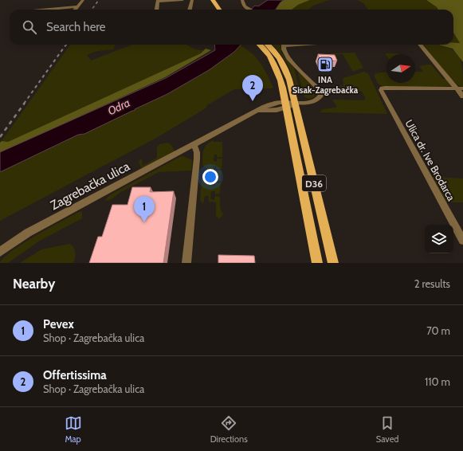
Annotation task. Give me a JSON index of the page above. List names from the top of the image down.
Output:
{
  "streets": {
    "main road": ["D36"],
    "street": ["Ulica dr. Ive Brodarca", "Zagrebačka ulica"]
  },
  "crossings": [
    ["D36", "Zagrebačka ulica"]
  ],
  "water": ["Odra"],
  "places": {
    "fuel station": ["INA Sisak-Zagrebačka"]
  },
  "north": "right",
  "page": {
    "search": "Search here",
    "pins": ["2", "1"],
    "heading": ["Nearby", "2 results"],
    "list": [
      {
        "mark": "1",
        "name": "Pevex",
        "note": "Shop · Zagrebačka ulica",
        "value": "70 m"
      },
      {
        "mark": "2",
        "name": "Offertissima",
        "note": "Shop · Zagrebačka ulica",
        "value": "110 m"
      }
    ],
    "nav": ["Map", "Directions", "Saved"]
  }
}
